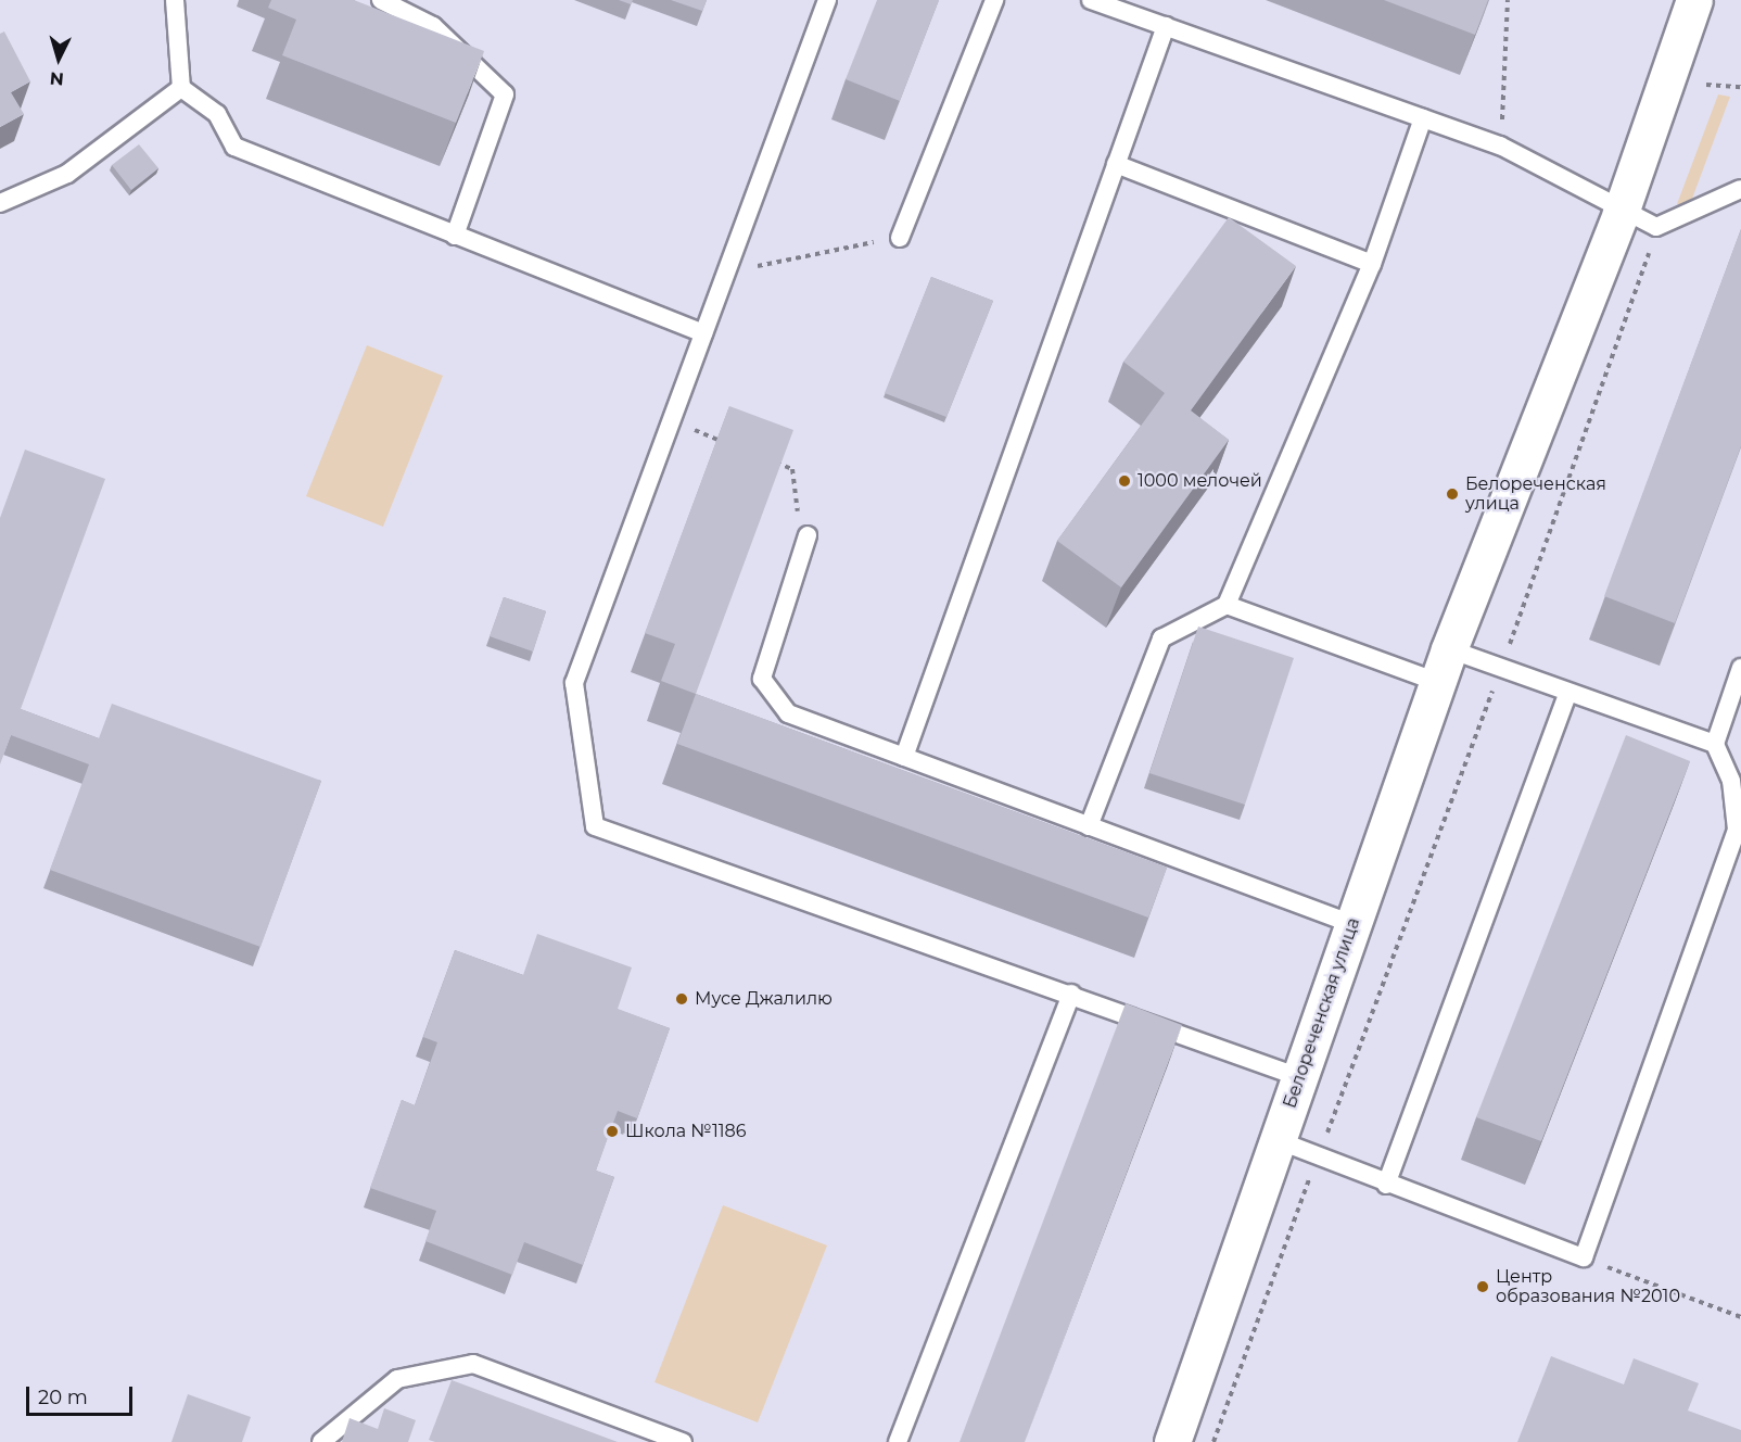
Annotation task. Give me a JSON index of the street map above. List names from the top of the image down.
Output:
{
  "streets": {
    "street": ["Белореченская улица"]
  },
  "places": [
    "1000 мелочей",
    "Белореченская улица",
    "Мусе Джалилю",
    "Школа №1186",
    "Центр образования №2010"
  ],
  "scale_bar": "20 m",
  "north": "bottom"
}
